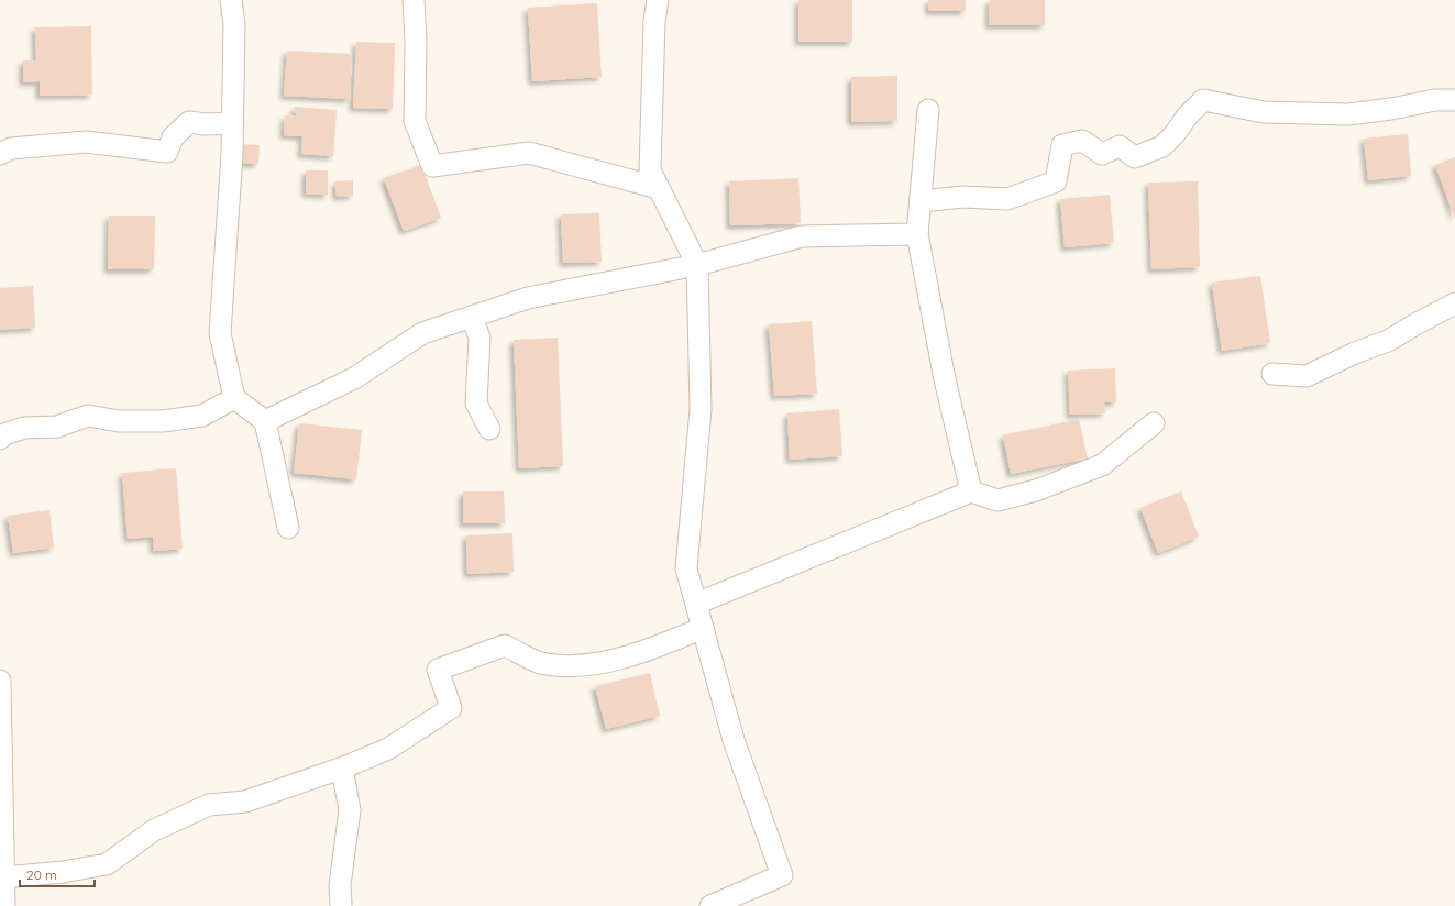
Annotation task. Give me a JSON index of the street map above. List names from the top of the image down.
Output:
{
  "scale_bar": "20 m"
}
